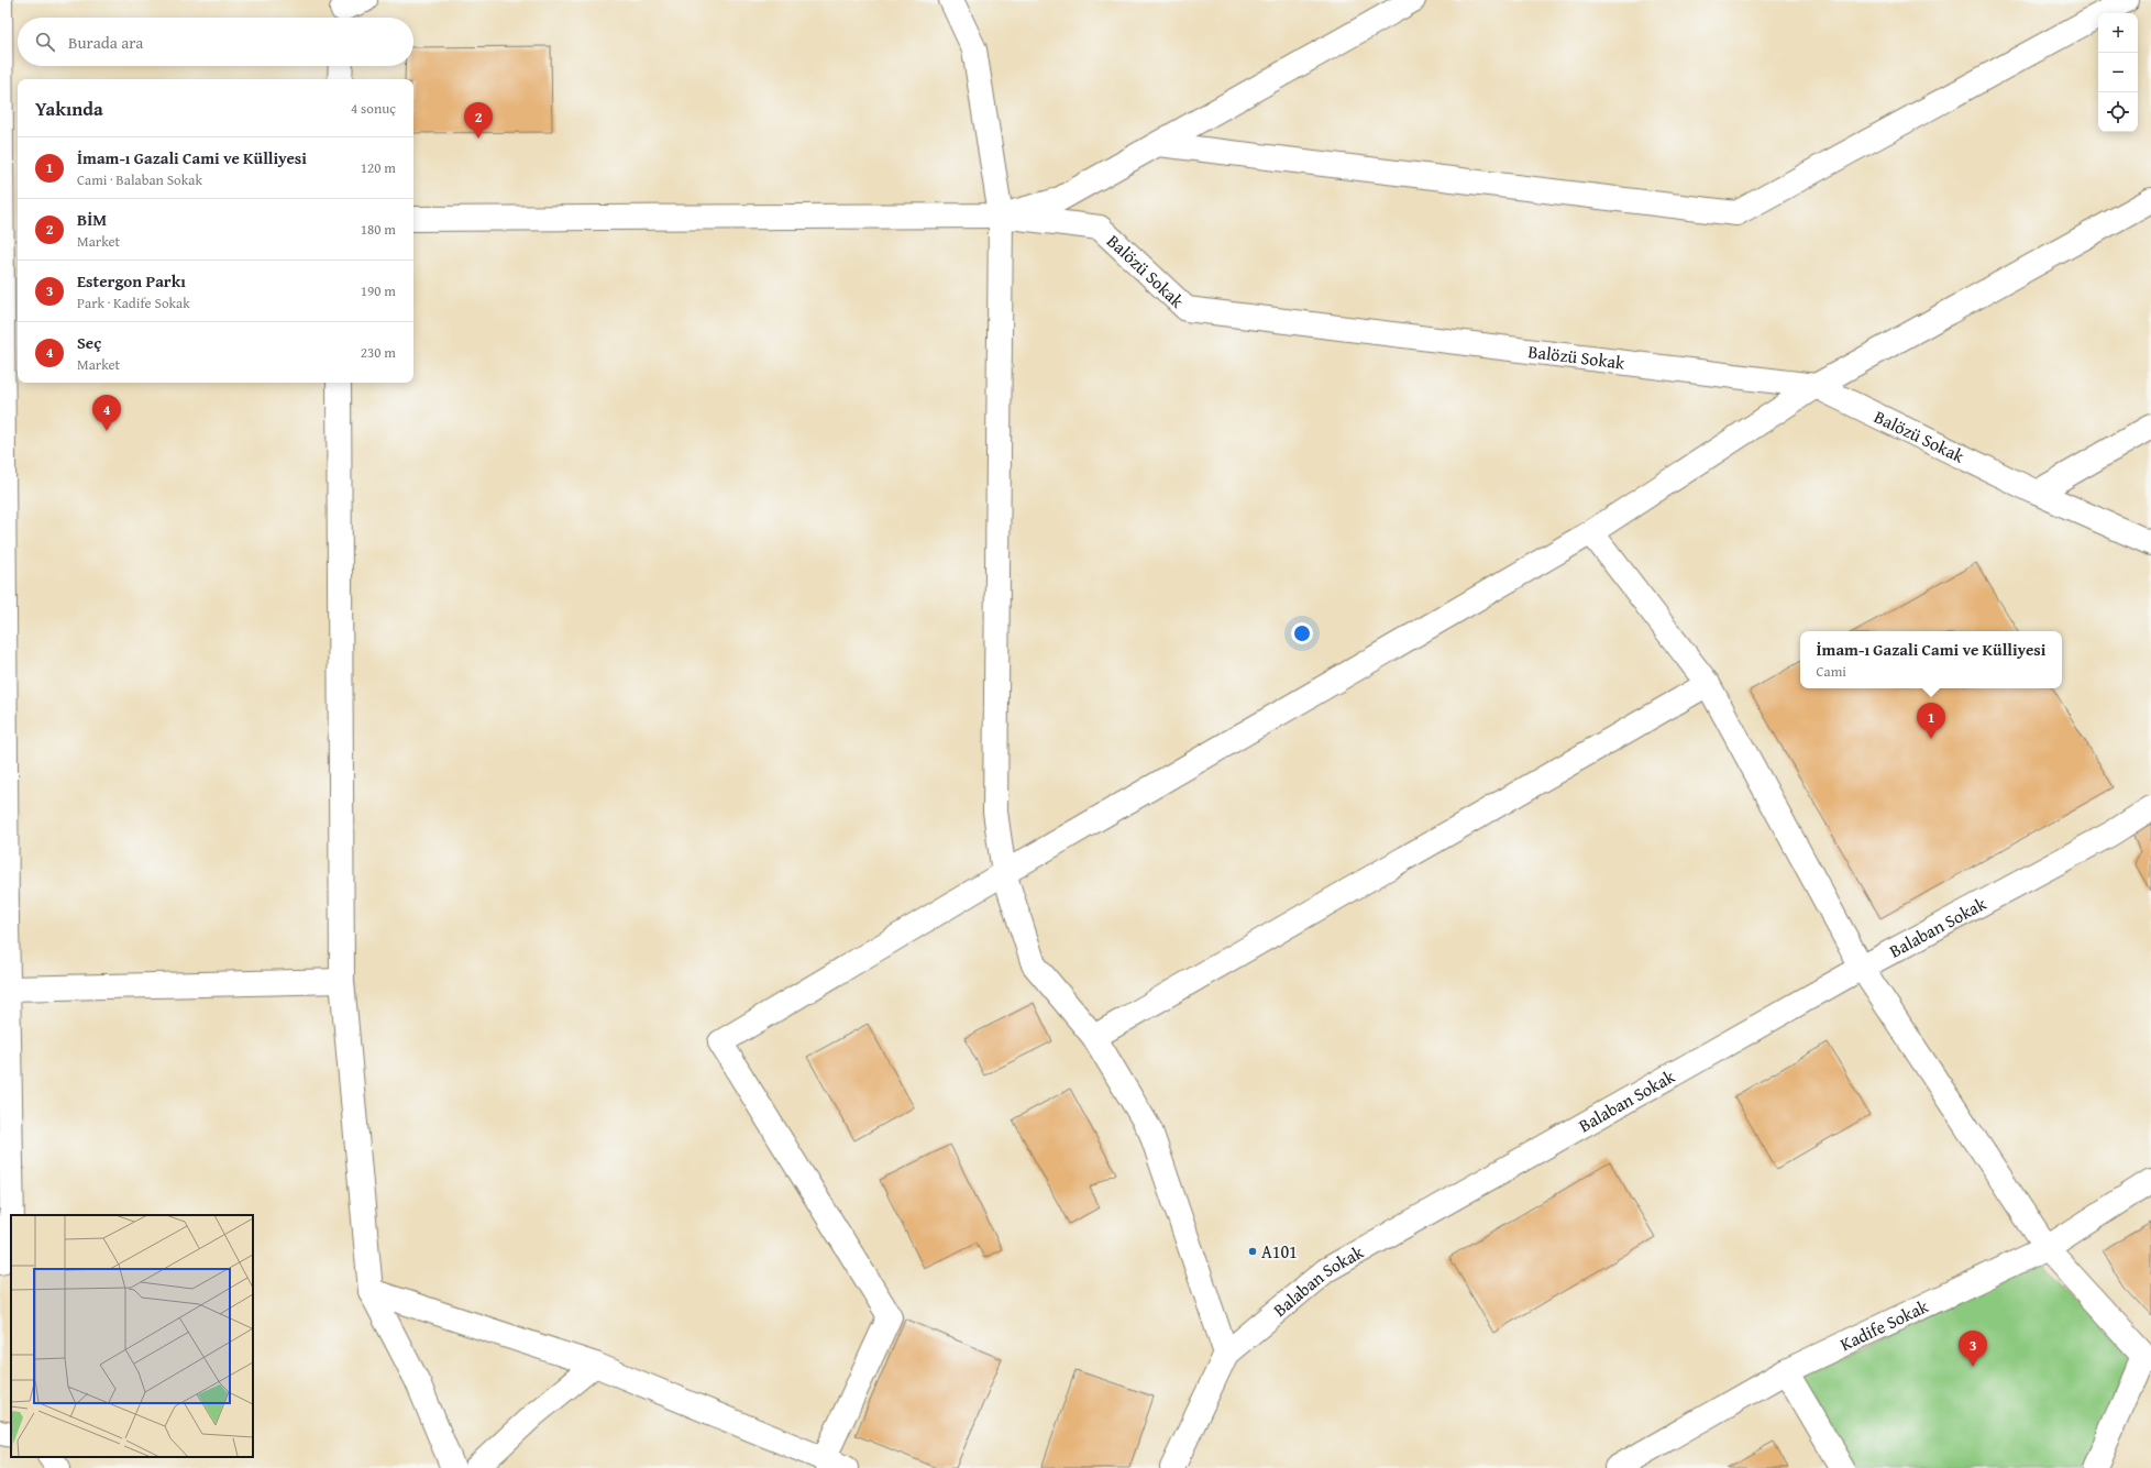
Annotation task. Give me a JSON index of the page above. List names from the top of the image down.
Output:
{
  "streets": {
    "street": ["Balözü Sokak", "Balaban Sokak", "Kadife Sokak"]
  },
  "places": ["A101"],
  "page": {
    "map_buttons": ["+", "−"],
    "search": "Burada ara",
    "heading": ["Yakında", "4 sonuç"],
    "pins": [
      "2",
      "4",
      "1",
      "3"
    ],
    "list": [
      {
        "mark": "1",
        "name": "İmam-ı Gazali Cami ve Külliyesi",
        "note": "Cami · Balaban Sokak",
        "value": "120 m"
      },
      {
        "mark": "2",
        "name": "BİM",
        "note": "Market",
        "value": "180 m"
      },
      {
        "mark": "3",
        "name": "Estergon Parkı",
        "note": "Park · Kadife Sokak",
        "value": "190 m"
      },
      {
        "mark": "4",
        "name": "Seç",
        "note": "Market",
        "value": "230 m"
      }
    ],
    "popup": ["İmam-ı Gazali Cami ve Külliyesi", "Cami"]
  }
}
